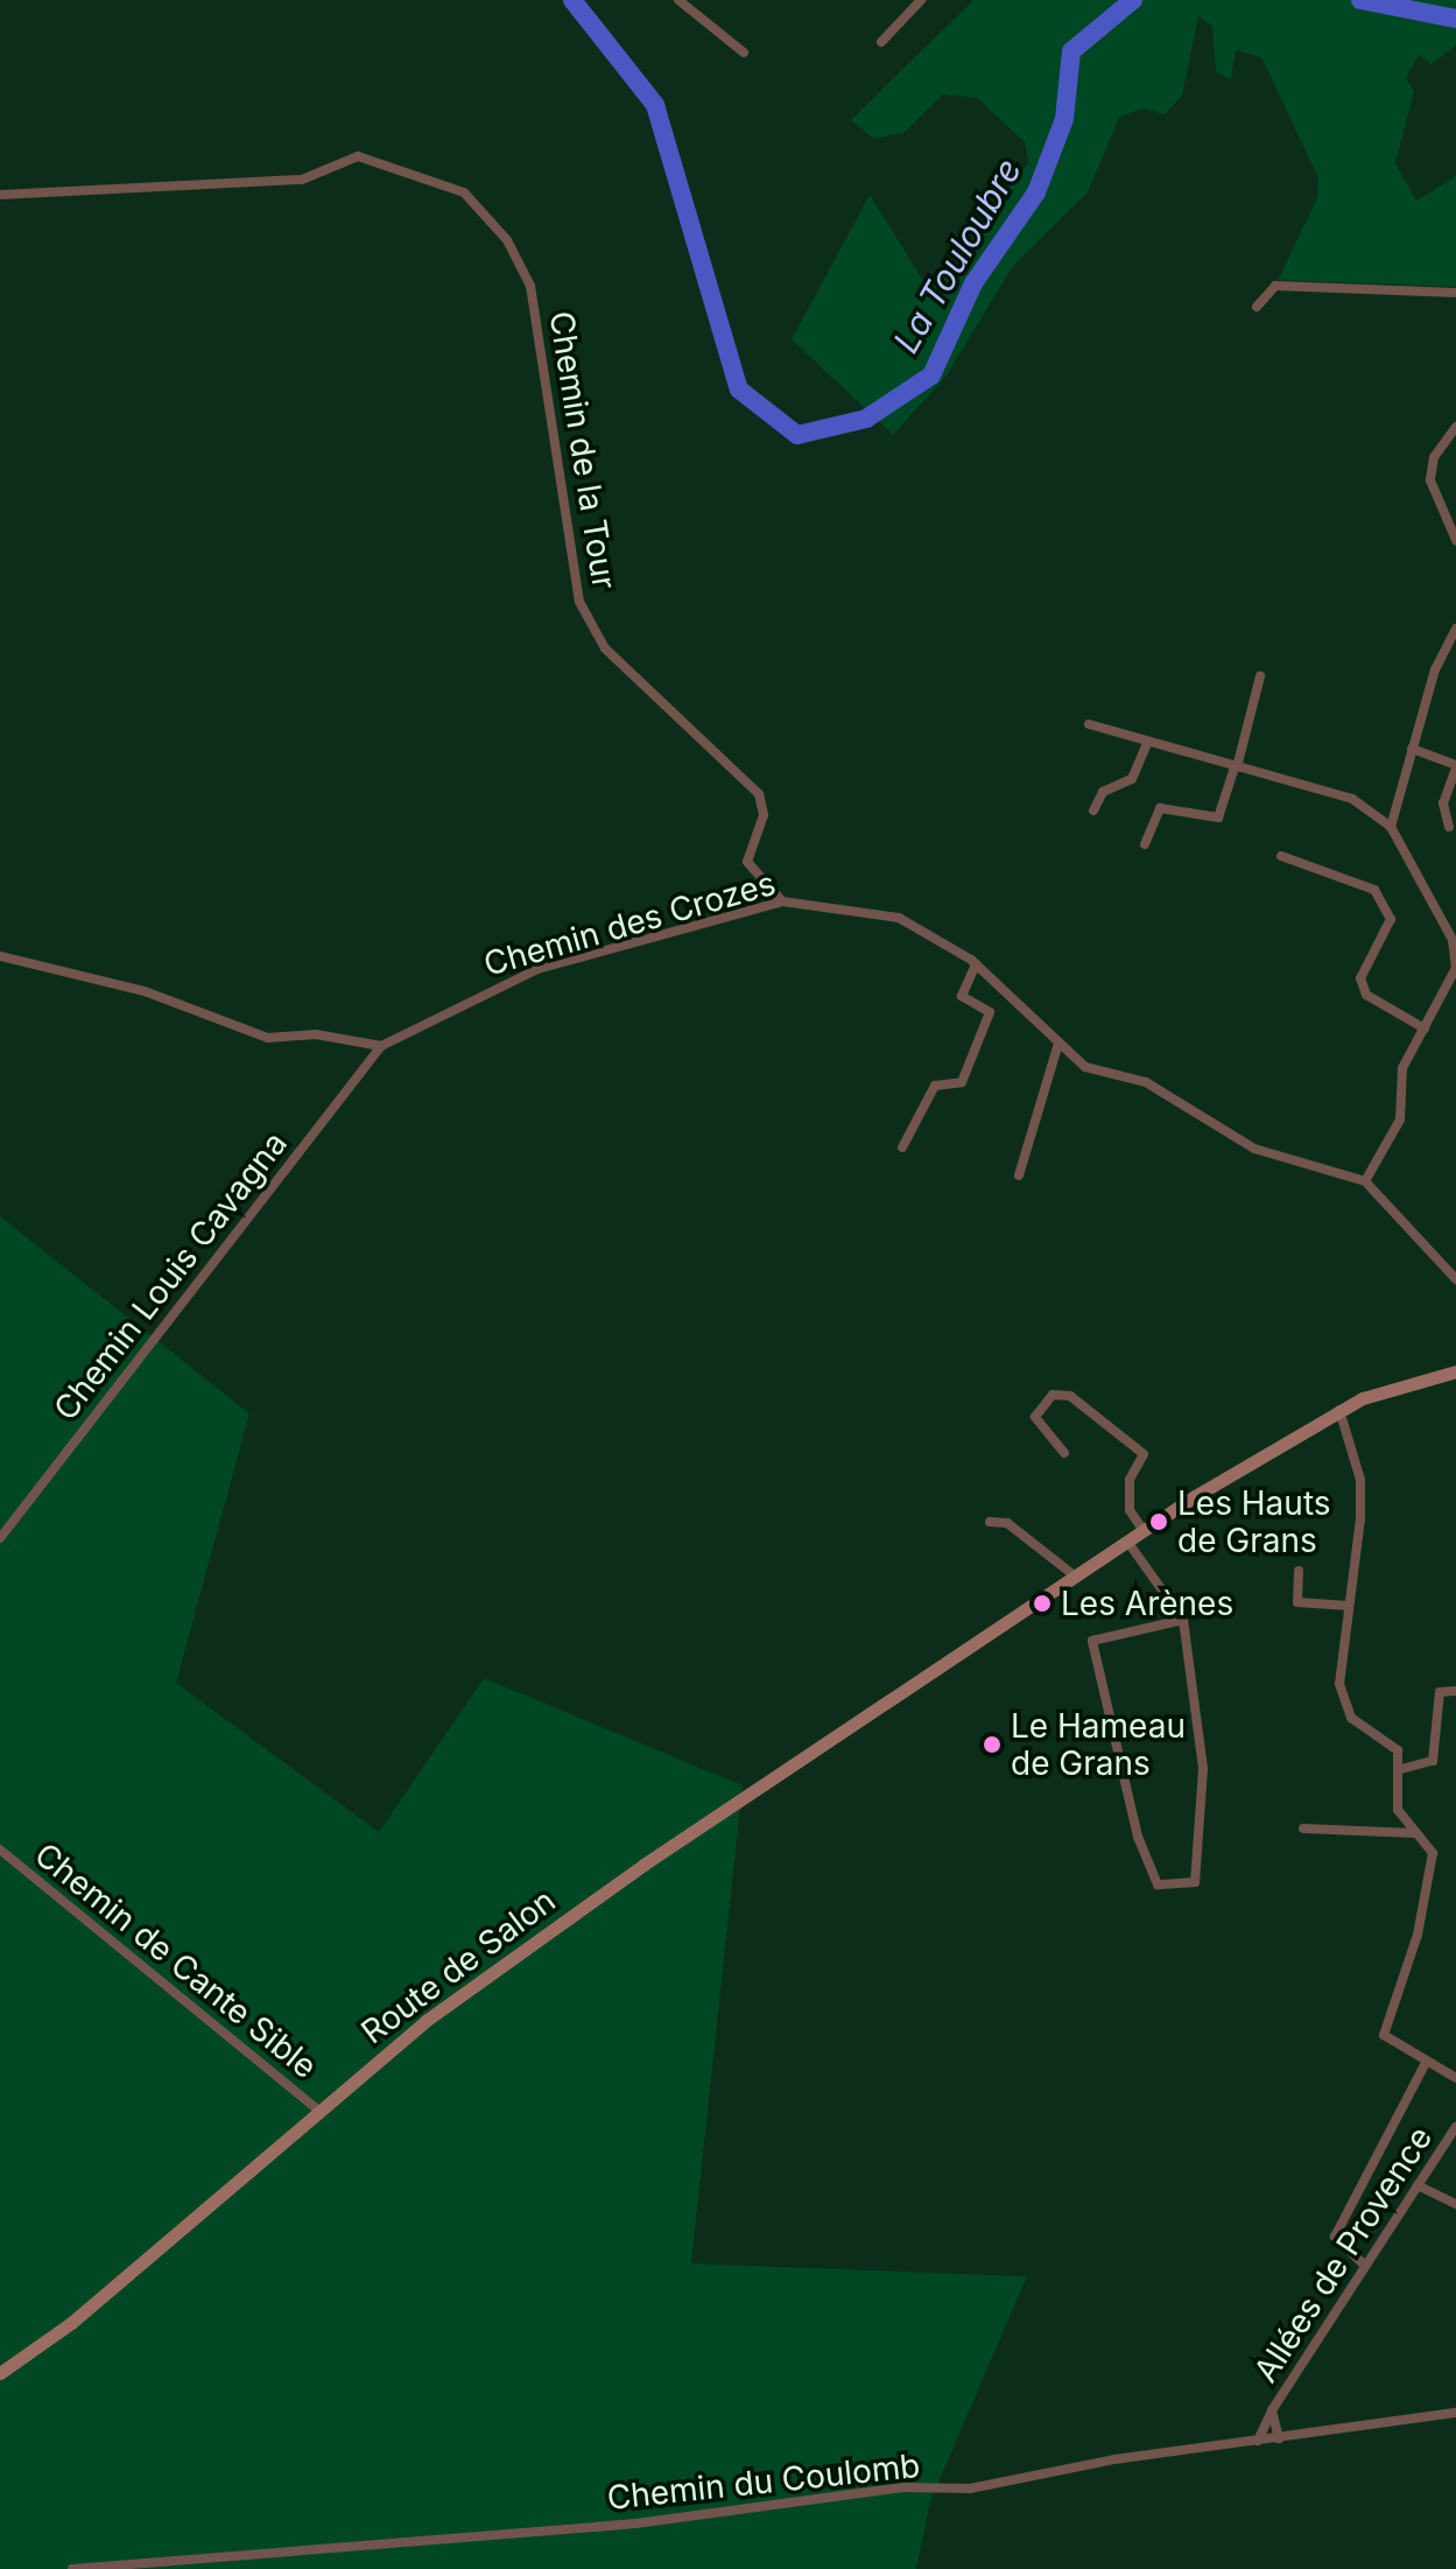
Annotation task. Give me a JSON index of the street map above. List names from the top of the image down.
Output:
{
  "streets": {
    "street": [
      "Chemin de la Tour",
      "Chemin des Crozes",
      "Chemin Louis Cavagna",
      "Chemin de Cante Sible",
      "Route de Salon",
      "Allées de Provence",
      "Chemin du Coulomb"
    ]
  },
  "crossings": [
    ["Chemin de la Tour", "Chemin des Crozes"],
    ["Chemin des Crozes", "Chemin Louis Cavagna"],
    ["Chemin de Cante Sible", "Route de Salon"],
    ["Allées de Provence", "Chemin du Coulomb"]
  ],
  "water": ["La Touloubre"],
  "places": ["Les Hauts de Grans", "Les Arènes", "Le Hameau de Grans"]
}
